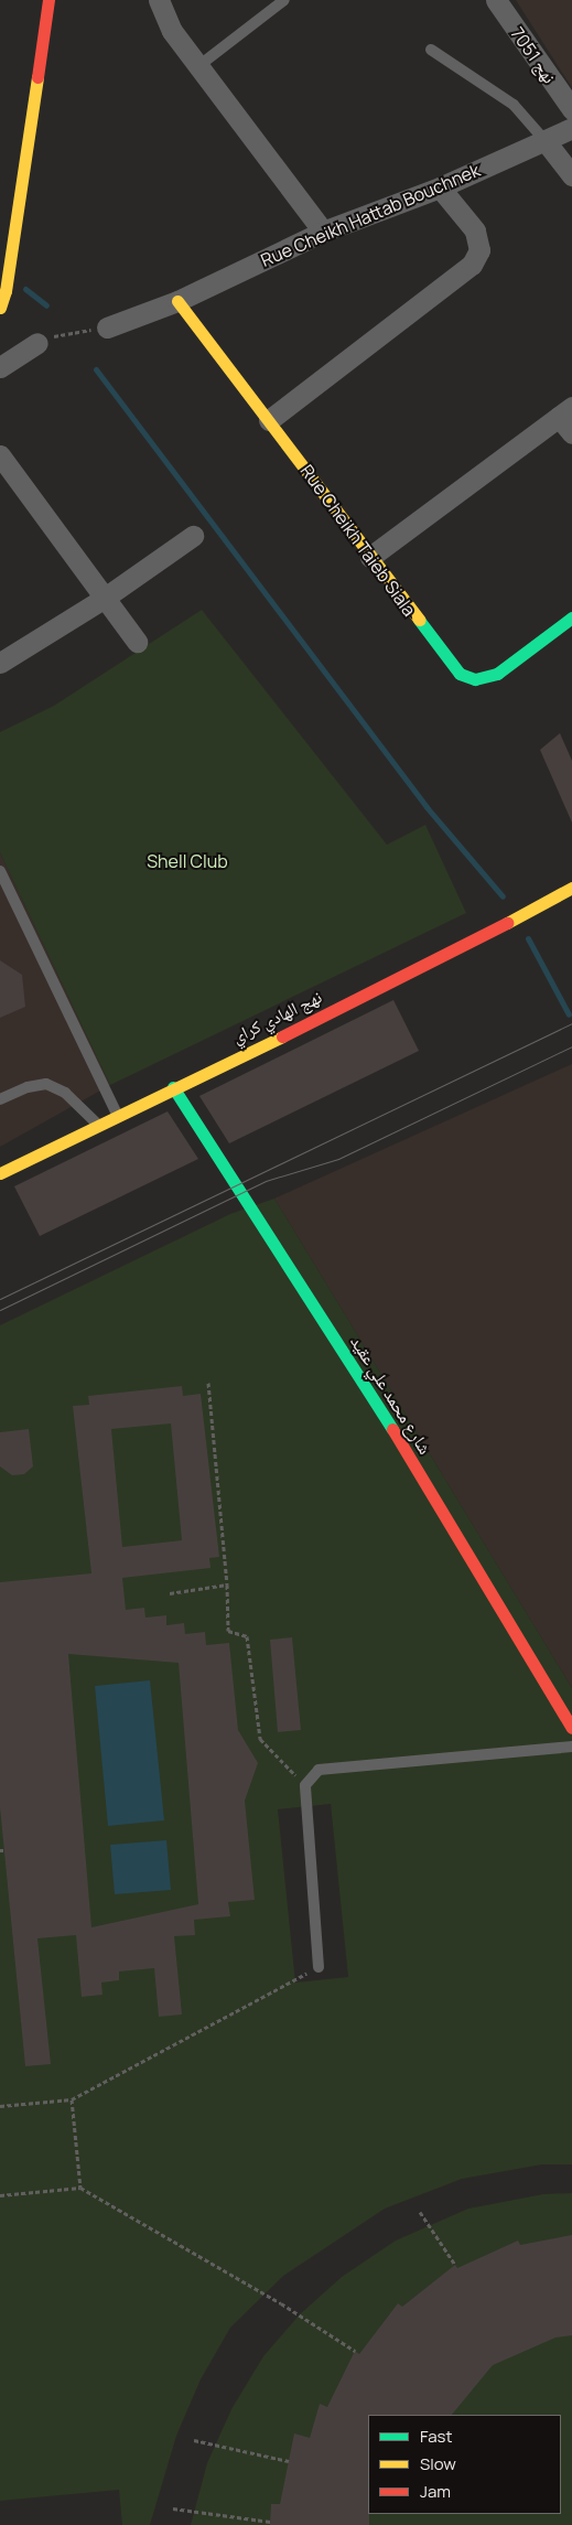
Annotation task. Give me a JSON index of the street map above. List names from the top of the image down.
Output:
{
  "streets": {
    "main road": ["Rue Cheikh Taieb Siala", "نهج الهادي كراي", "شارع محمد علي عقيد"],
    "street": ["نهج 7051", "Rue Cheikh Hattab Bouchnek"]
  },
  "crossings": [
    ["Rue Cheikh Hattab Bouchnek", "Rue Cheikh Taieb Siala"],
    ["نهج الهادي كراي", "شارع محمد علي عقيد"]
  ],
  "parks": ["Shell Club"],
  "legend": ["Fast", "Slow", "Jam"]
}
